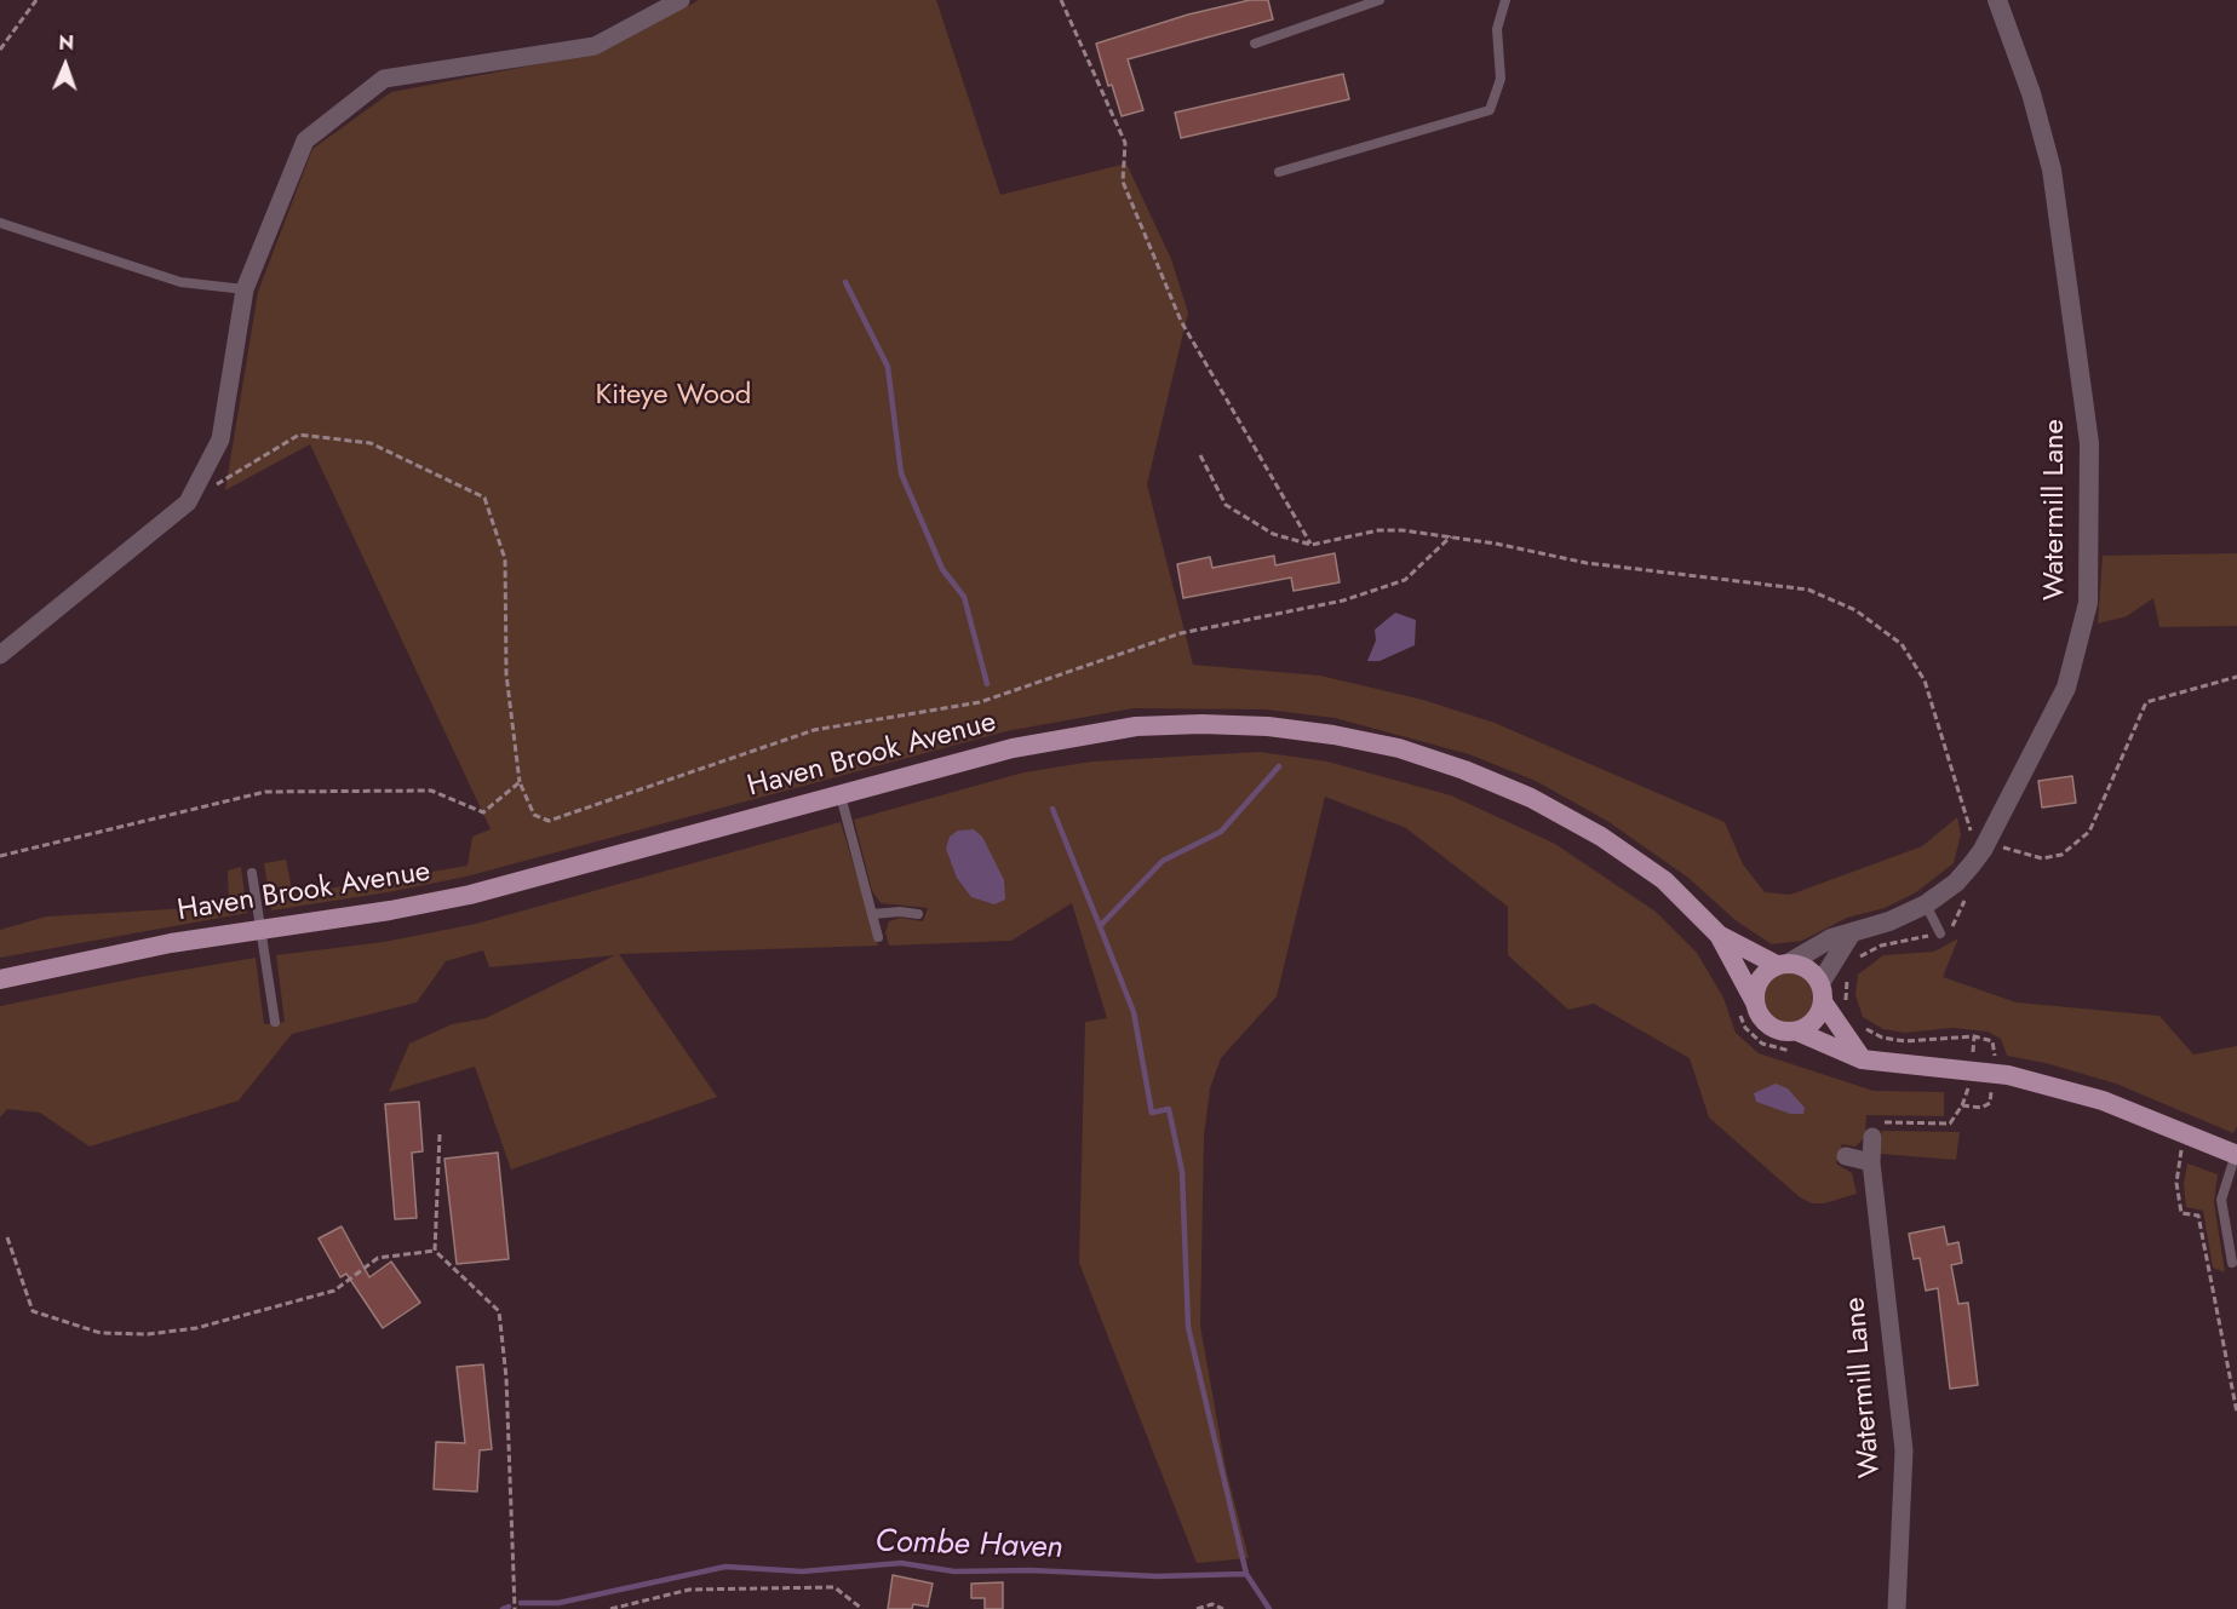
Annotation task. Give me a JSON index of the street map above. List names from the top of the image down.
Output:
{
  "streets": {
    "main road": ["Haven Brook Avenue"],
    "street": ["Watermill Lane"]
  },
  "crossings": [
    ["Watermill Lane", "Haven Brook Avenue"]
  ],
  "water": ["Combe Haven"],
  "parks": ["Kiteye Wood"],
  "north": "top"
}
